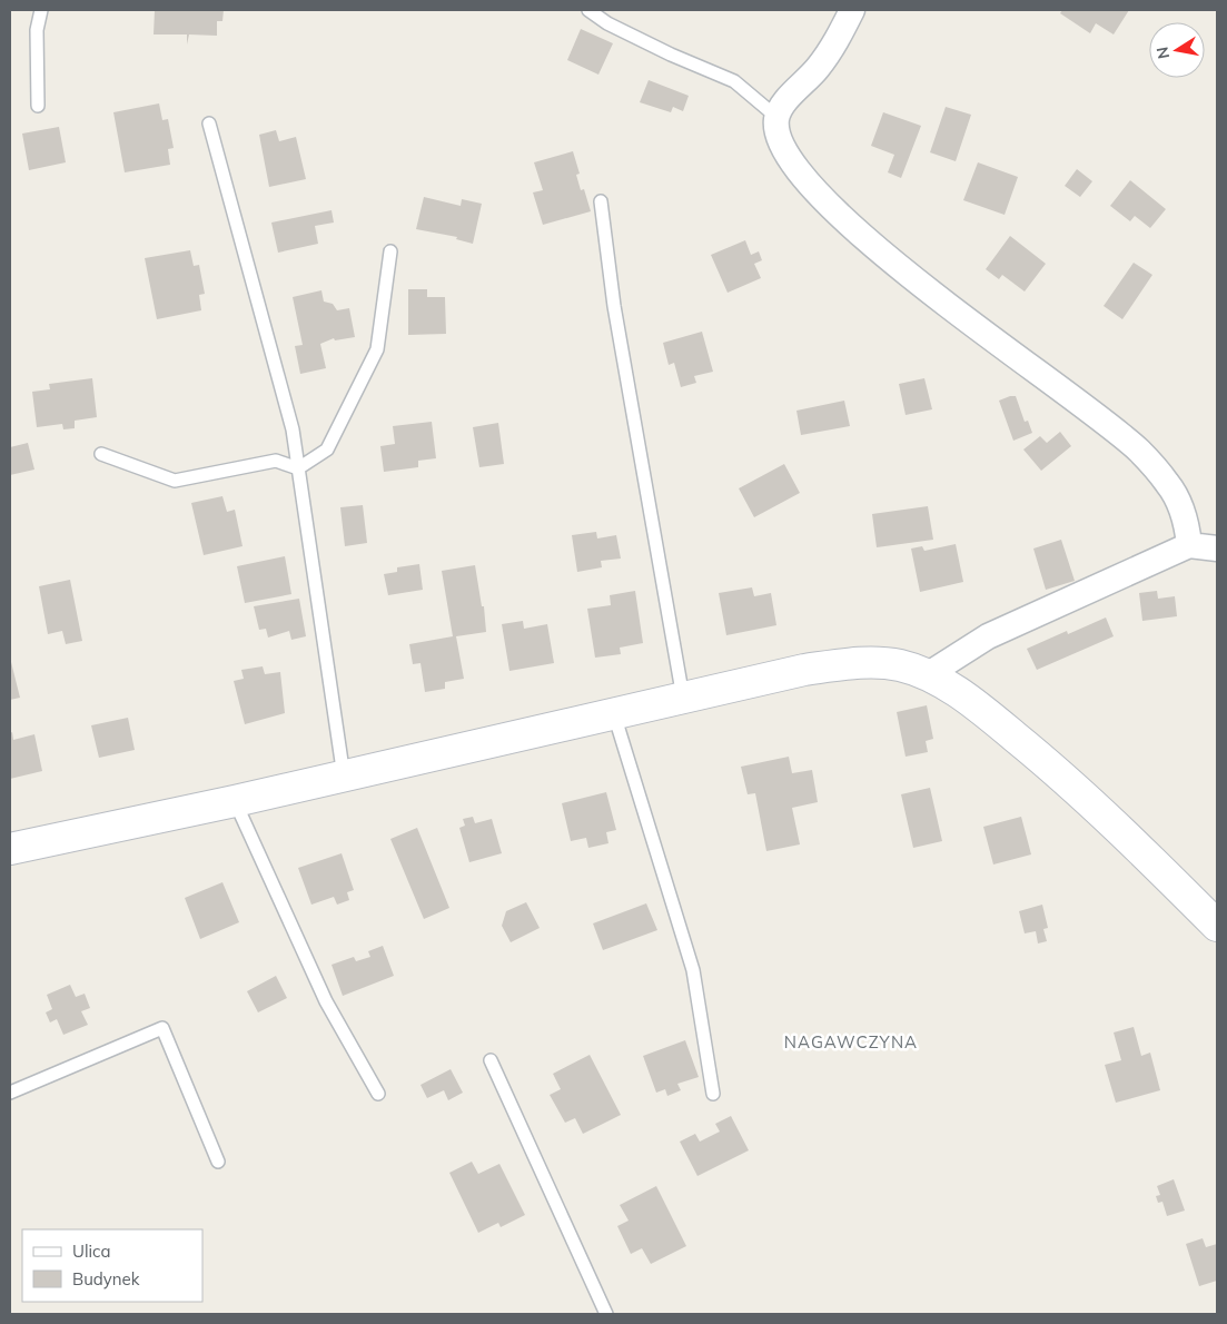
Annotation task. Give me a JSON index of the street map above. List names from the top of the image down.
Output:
{
  "districts": ["NAGAWCZYNA"],
  "legend": ["Ulica", "Budynek"],
  "north": "left"
}
